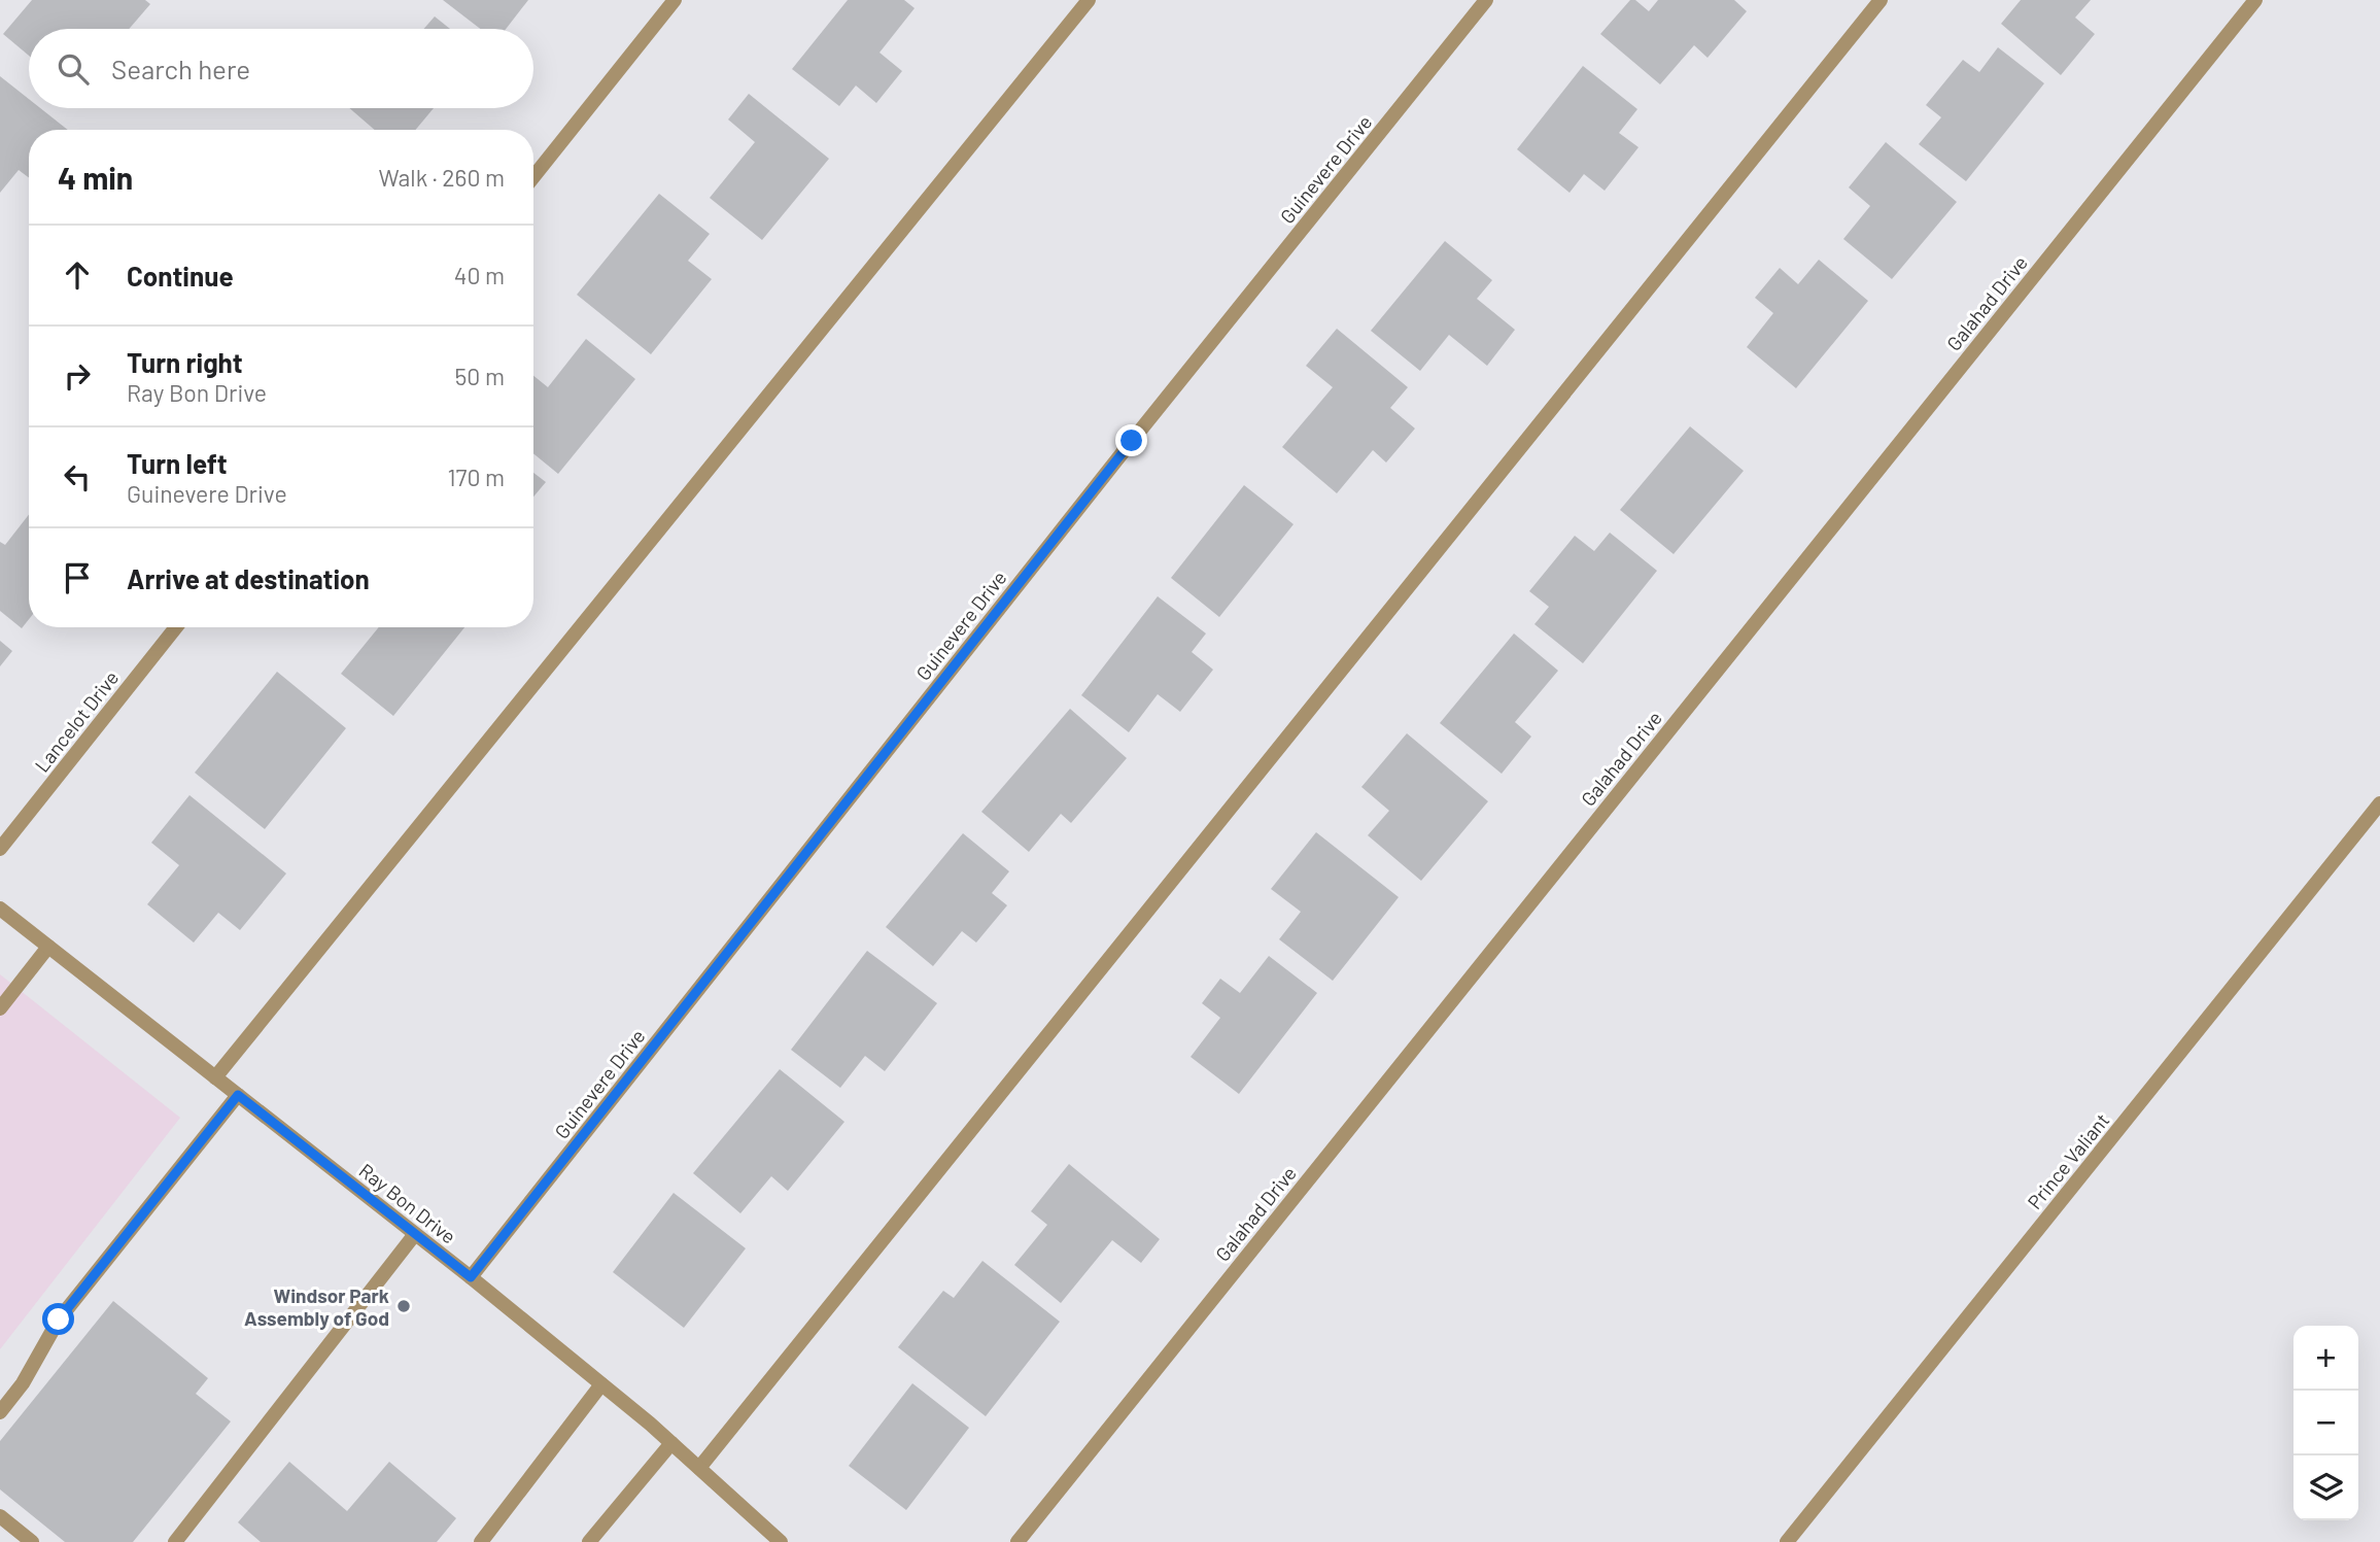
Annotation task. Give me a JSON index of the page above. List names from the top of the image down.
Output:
{
  "streets": {
    "street": [
      "Guinevere Drive",
      "Galahad Drive",
      "Lancelot Drive",
      "Prince Valiant",
      "Ray Bon Drive"
    ]
  },
  "crossings": [
    ["Guinevere Drive", "Ray Bon Drive"]
  ],
  "places": ["Windsor Park Assembly of God"],
  "page": {
    "search": "Search here",
    "heading": ["4 min", "Walk · 260 m"],
    "list": [
      ["Continue", "40 m"],
      ["Turn right", "Ray Bon Drive", "50 m"],
      ["Turn left", "Guinevere Drive", "170 m"],
      "Arrive at destination"
    ],
    "map_buttons": ["+", "−"]
  }
}
